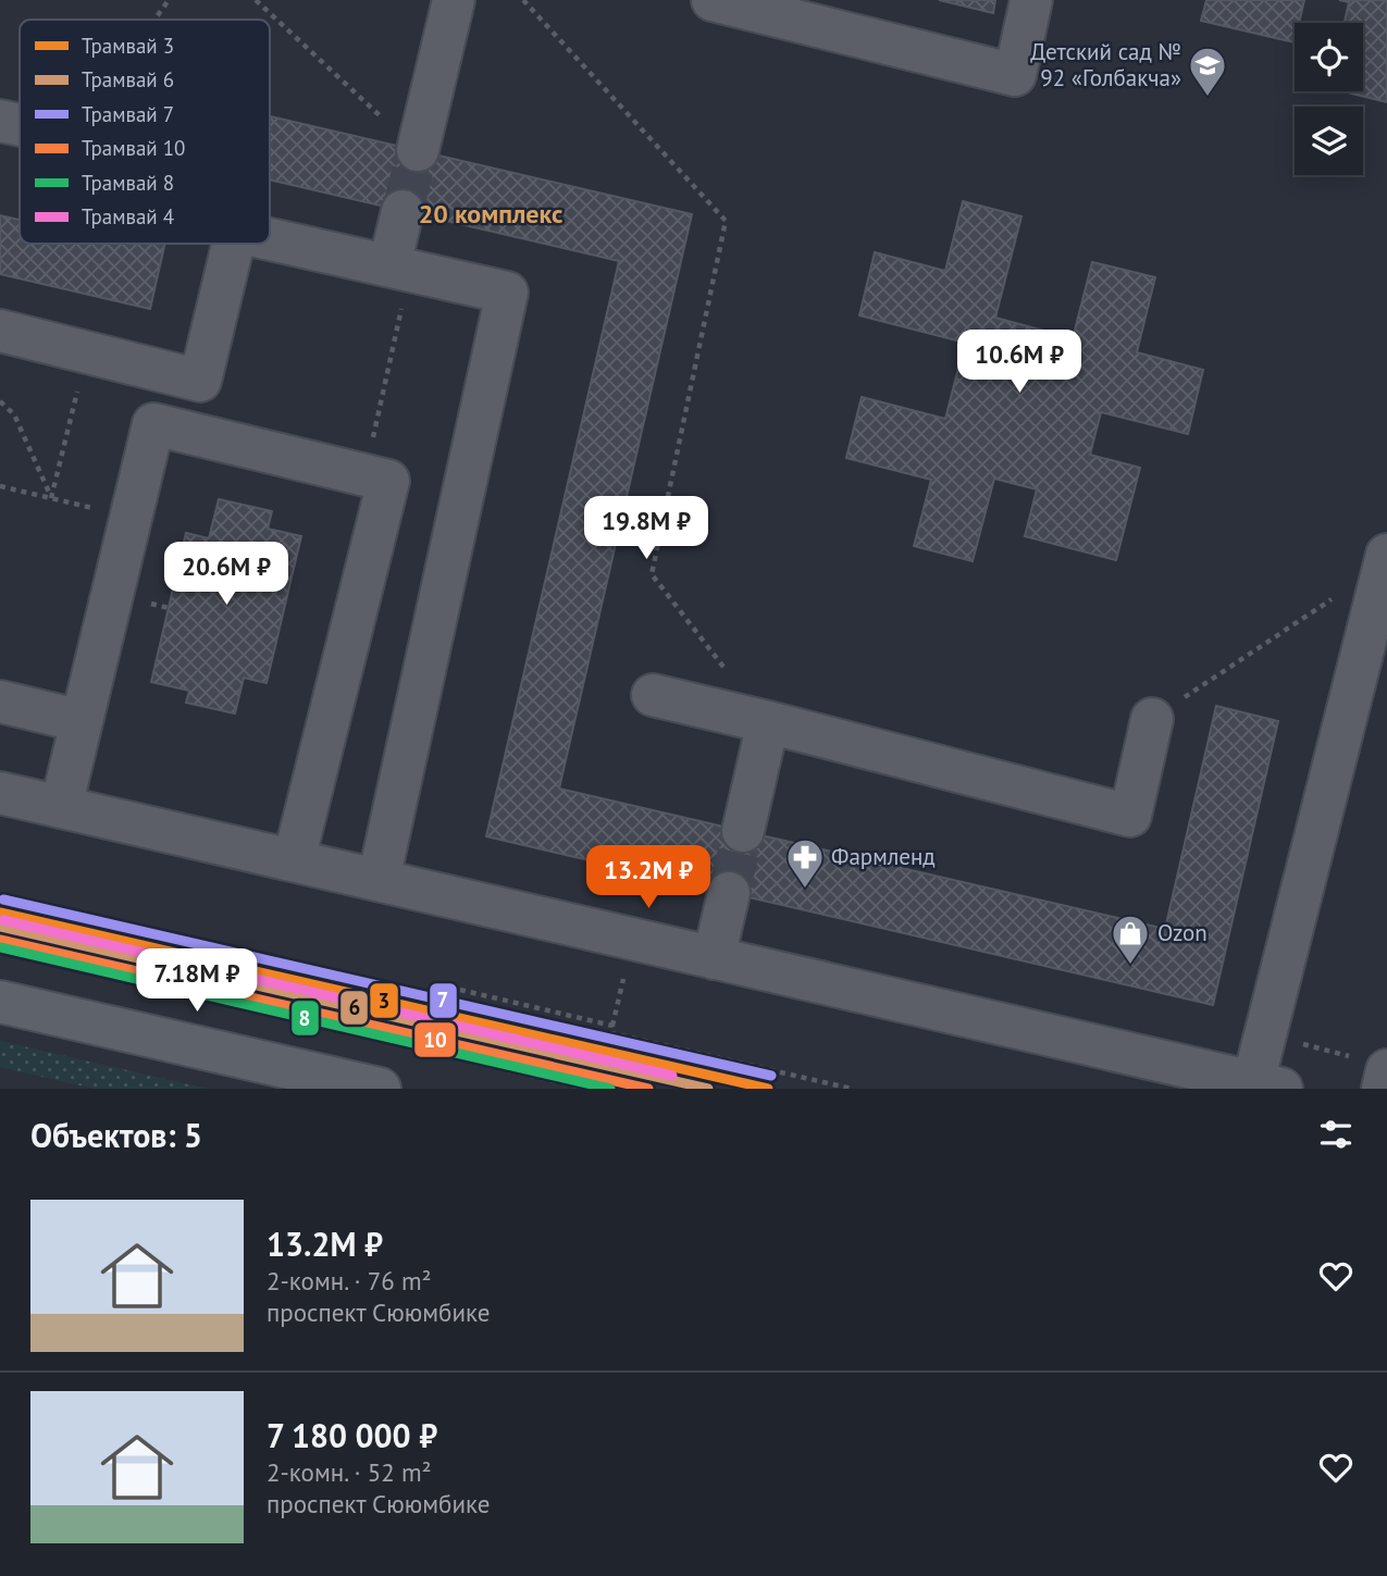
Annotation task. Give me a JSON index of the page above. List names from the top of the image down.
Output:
{
  "districts": ["20 комплекс"],
  "places": {
    "school or university": ["Детский сад № 92 «Голбакча»"],
    "pharmacy": ["Фармленд"],
    "shop": ["Ozon"]
  },
  "lines": [
    "tram line 7",
    "tram line 3",
    "tram line 4",
    "tram line 6",
    "tram line 10",
    "tram line 8"
  ],
  "legend": [
    "Трамвай 3",
    "Трамвай 6",
    "Трамвай 7",
    "Трамвай 10",
    "Трамвай 8",
    "Трамвай 4"
  ],
  "page": {
    "price": [
      "10.6M ₽",
      "19.8M ₽",
      "20.6M ₽",
      "13.2M ₽",
      "7.18M ₽"
    ],
    "heading": "Объектов: 5",
    "list": [
      {
        "name": "13.2M ₽",
        "note": "2-комн. · 76 m² · проспект Сююмбике"
      },
      {
        "name": "7 180 000 ₽",
        "note": "2-комн. · 52 m² · проспект Сююмбике"
      }
    ]
  }
}
